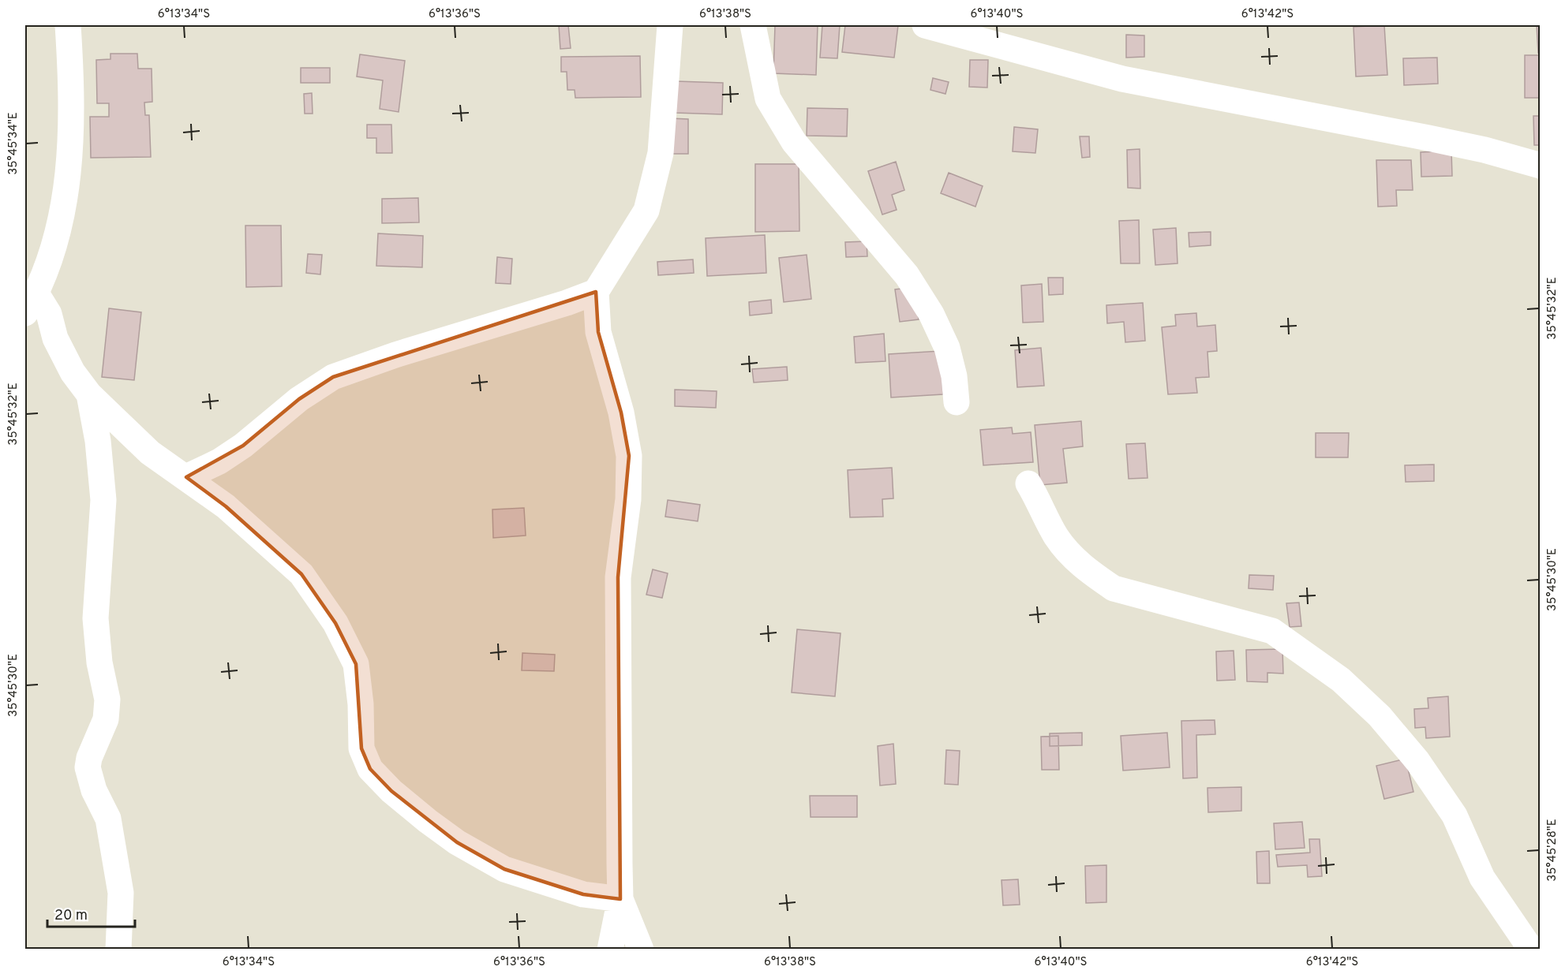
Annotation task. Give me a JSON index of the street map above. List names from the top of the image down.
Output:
{
  "scale_bar": "20 m",
  "coordinates": [
    "6°13'34\"S",
    "6°13'36\"S",
    "6°13'38\"S",
    "6°13'40\"S",
    "6°13'42\"S",
    "35°45'34\"E",
    "35°45'32\"E",
    "35°45'30\"E",
    "35°45'28\"E"
  ]
}
